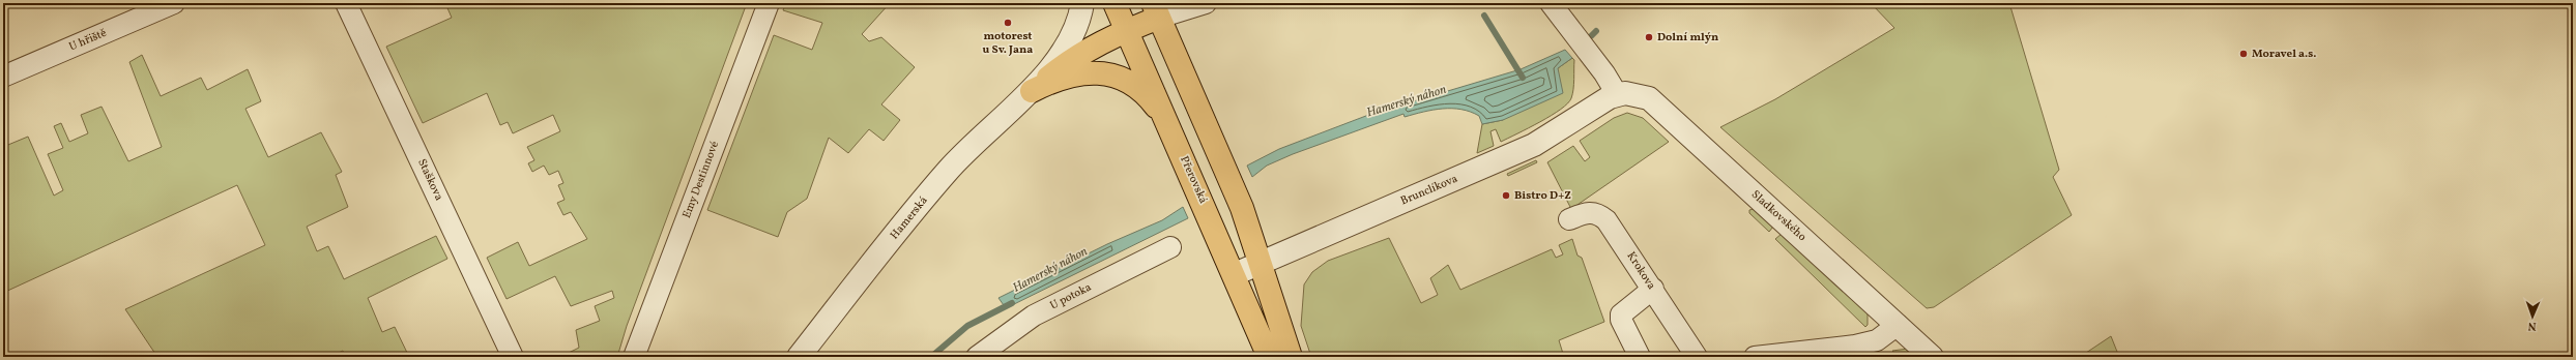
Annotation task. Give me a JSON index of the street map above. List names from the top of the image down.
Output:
{
  "streets": {
    "main road": ["Přerovská"],
    "street": [
      "U hřiště",
      "Staškova",
      "Emy Destinnové",
      "Brunclíkova",
      "Sladkovského",
      "Hamerská",
      "Krokova",
      "U potoka"
    ]
  },
  "crossings": [
    ["Přerovská", "Brunclíkova"],
    ["Brunclíkova", "Sladkovského"]
  ],
  "water": ["Hamerský náhon"],
  "places": [
    "motorest u Sv. Jana",
    "Dolní mlýn",
    "Moravel a.s.",
    "Bistro D+Z"
  ],
  "north": "bottom"
}
